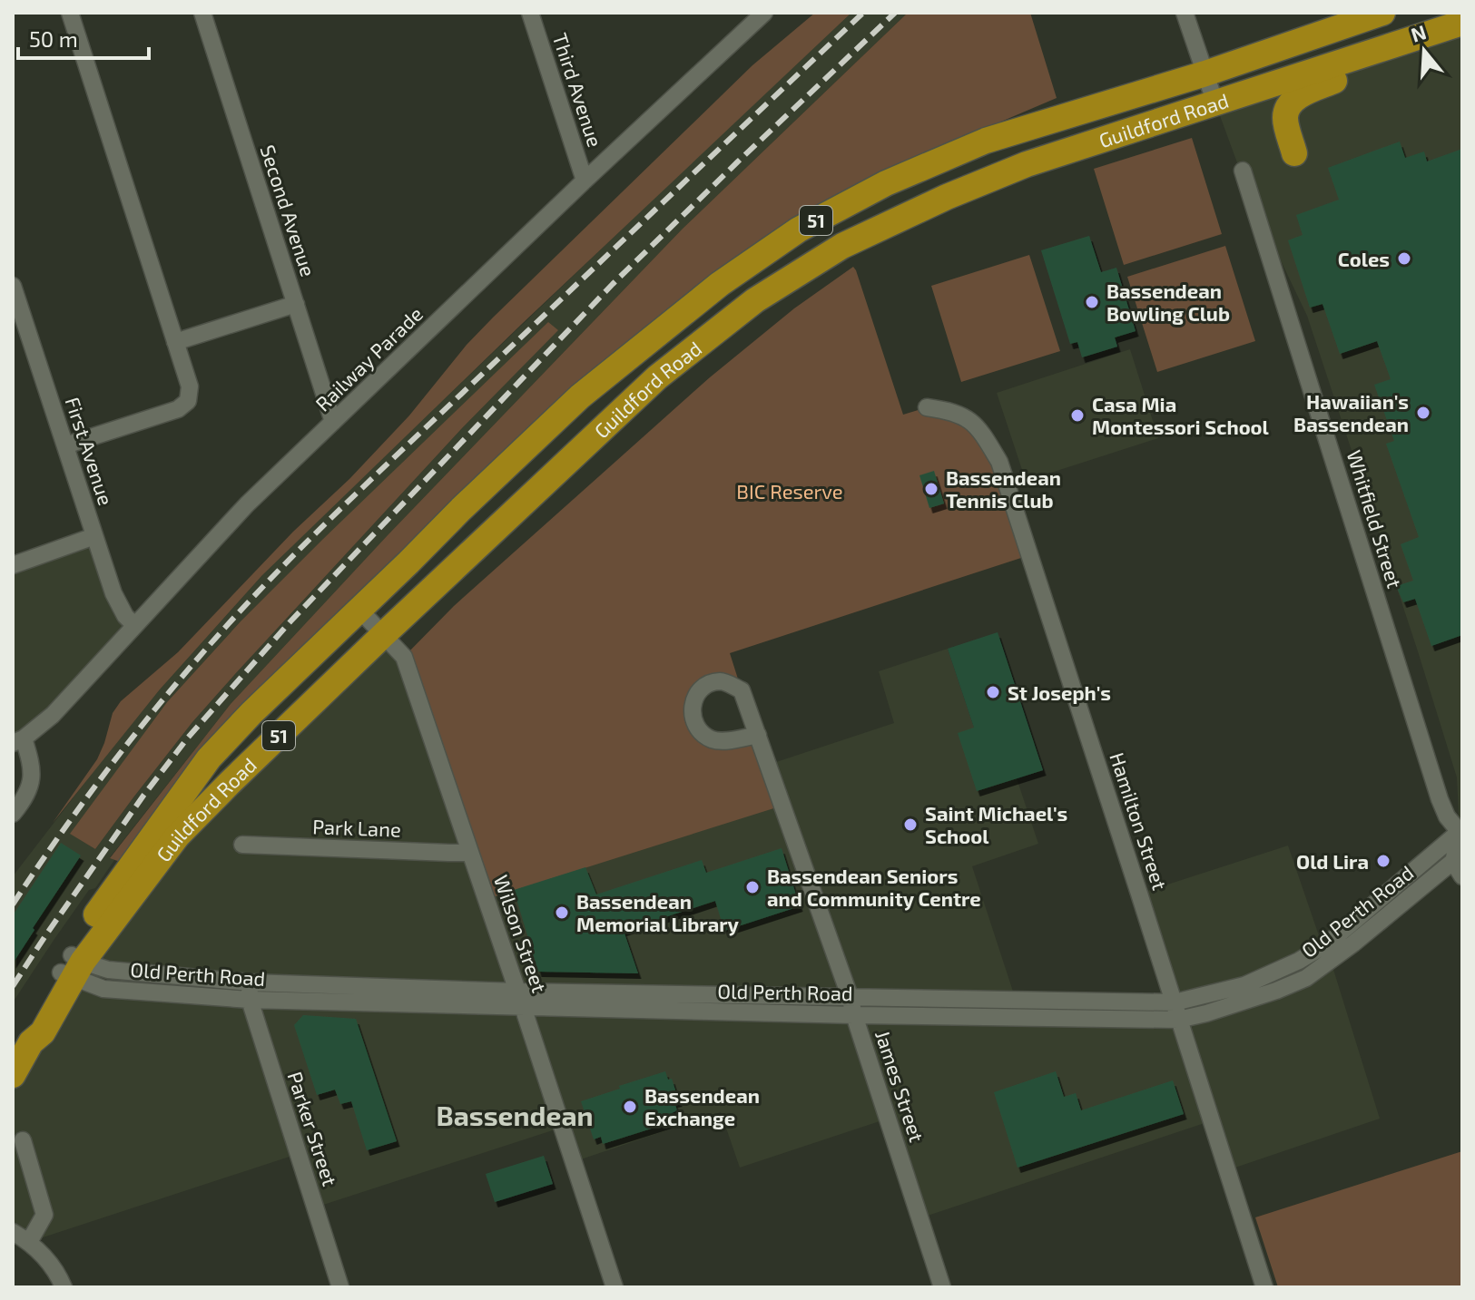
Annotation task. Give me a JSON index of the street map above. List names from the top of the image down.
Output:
{
  "streets": {
    "highway": ["Guildford Road", "51"],
    "street": [
      "Third Avenue",
      "Second Avenue",
      "Railway Parade",
      "First Avenue",
      "Whitfield Street",
      "Hamilton Street",
      "Park Lane",
      "Old Perth Road",
      "Wilson Street",
      "James Street",
      "Parker Street"
    ]
  },
  "crossings": [
    ["Third Avenue", "Railway Parade"],
    ["Guildford Road", "Old Perth Road"],
    ["Guildford Road", "Wilson Street"],
    ["Second Avenue", "Railway Parade"],
    ["Railway Parade", "First Avenue"],
    ["Whitfield Street", "Old Perth Road"],
    ["Hamilton Street", "Old Perth Road"],
    ["Park Lane", "Wilson Street"],
    ["Old Perth Road", "Wilson Street"],
    ["Old Perth Road", "James Street"],
    ["Old Perth Road", "Parker Street"]
  ],
  "districts": ["Bassendean"],
  "parks": ["BIC Reserve"],
  "places": [
    "Coles",
    "Bassendean Bowling Club",
    "Hawaiian's Bassendean",
    "Casa Mia Montessori School",
    "Bassendean Tennis Club",
    "St Joseph's",
    "Saint Michael's School",
    "Old Lira",
    "Bassendean Seniors and Community Centre",
    "Bassendean Memorial Library",
    "Bassendean Exchange"
  ],
  "scale_bar": "50 m",
  "north": "top"
}
